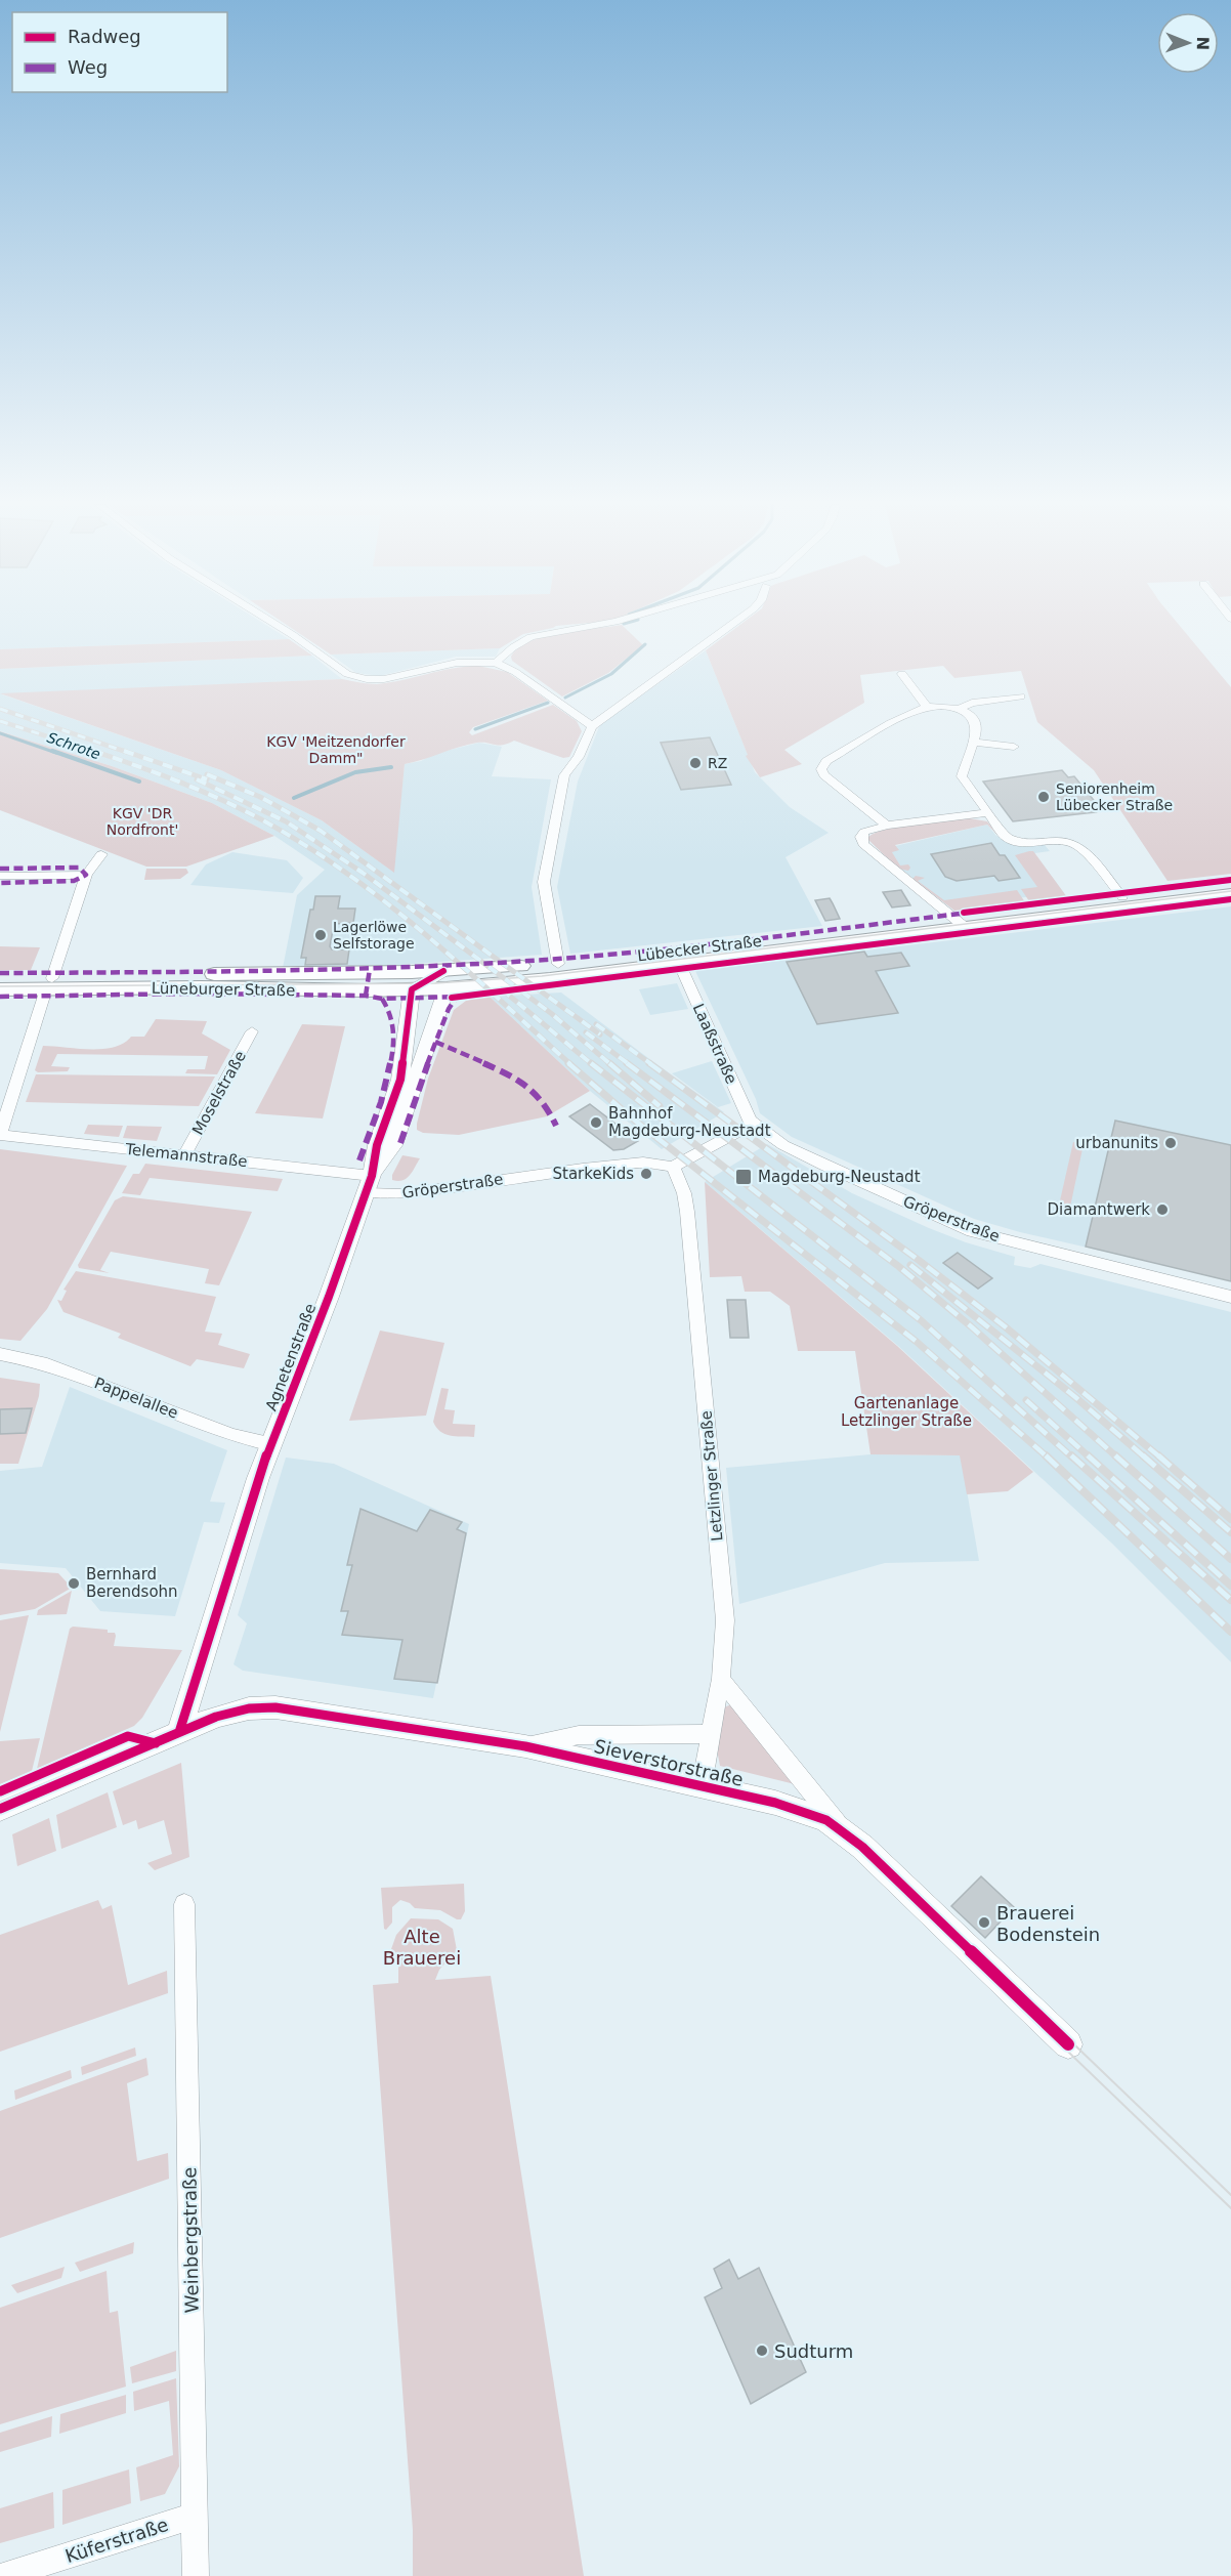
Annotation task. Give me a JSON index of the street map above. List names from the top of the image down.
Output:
{
  "streets": {
    "main road": ["Lübecker Straße", "Lüneburger Straße"],
    "street": [
      "Laaßstraße",
      "Moselstraße",
      "Telemannstraße",
      "Gröperstraße",
      "Agnetenstraße",
      "Pappelallee",
      "Letzlinger Straße",
      "Sieverstorstraße",
      "Weinbergstraße",
      "Küferstraße"
    ]
  },
  "crossings": [
    ["Lübecker Straße", "Lüneburger Straße"],
    ["Lübecker Straße", "Laaßstraße"],
    ["Lübecker Straße", "Agnetenstraße"],
    ["Lüneburger Straße", "Agnetenstraße"],
    ["Laaßstraße", "Gröperstraße"],
    ["Moselstraße", "Telemannstraße"],
    ["Telemannstraße", "Gröperstraße"],
    ["Telemannstraße", "Agnetenstraße"],
    ["Gröperstraße", "Agnetenstraße"],
    ["Gröperstraße", "Letzlinger Straße"],
    ["Agnetenstraße", "Pappelallee"],
    ["Agnetenstraße", "Sieverstorstraße"],
    ["Letzlinger Straße", "Sieverstorstraße"],
    ["Weinbergstraße", "Küferstraße"]
  ],
  "water": ["Schrote"],
  "parks": [
    "KGV 'Meitzendorfer Damm\"",
    "KGV 'DR Nordfront'",
    "Gartenanlage Letzlinger Straße",
    "Alte Brauerei"
  ],
  "places": {
    "other": [
      "RZ",
      "Seniorenheim Lübecker Straße",
      "Lagerlöwe Selfstorage",
      "Bahnhof Magdeburg-Neustadt",
      "urbanunits",
      "StarkeKids",
      "Diamantwerk",
      "Bernhard Berendsohn",
      "Brauerei Bodenstein",
      "Sudturm"
    ],
    "transit": ["Magdeburg-Neustadt"]
  },
  "legend": ["Radweg", "Weg"],
  "north": "right"
}
